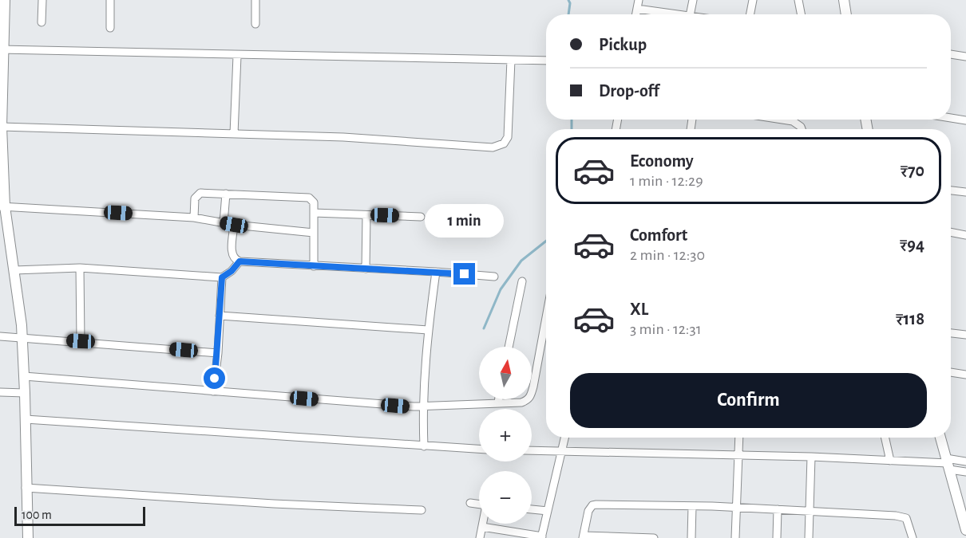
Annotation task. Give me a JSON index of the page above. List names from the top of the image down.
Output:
{
  "scale_bar": "100 m",
  "north": "top",
  "page": {
    "banner": ["Pickup", "Drop-off"],
    "list": [
      {
        "name": "Economy",
        "note": "1 min · 12:29",
        "value": "₹70"
      },
      {
        "name": "Comfort",
        "note": "2 min · 12:30",
        "value": "₹94"
      },
      {
        "name": "XL",
        "note": "3 min · 12:31",
        "value": "₹118"
      }
    ],
    "bubble": "1 min",
    "map_buttons": ["+", "−"],
    "buttons": "Confirm",
    "scale": "100 m"
  }
}
